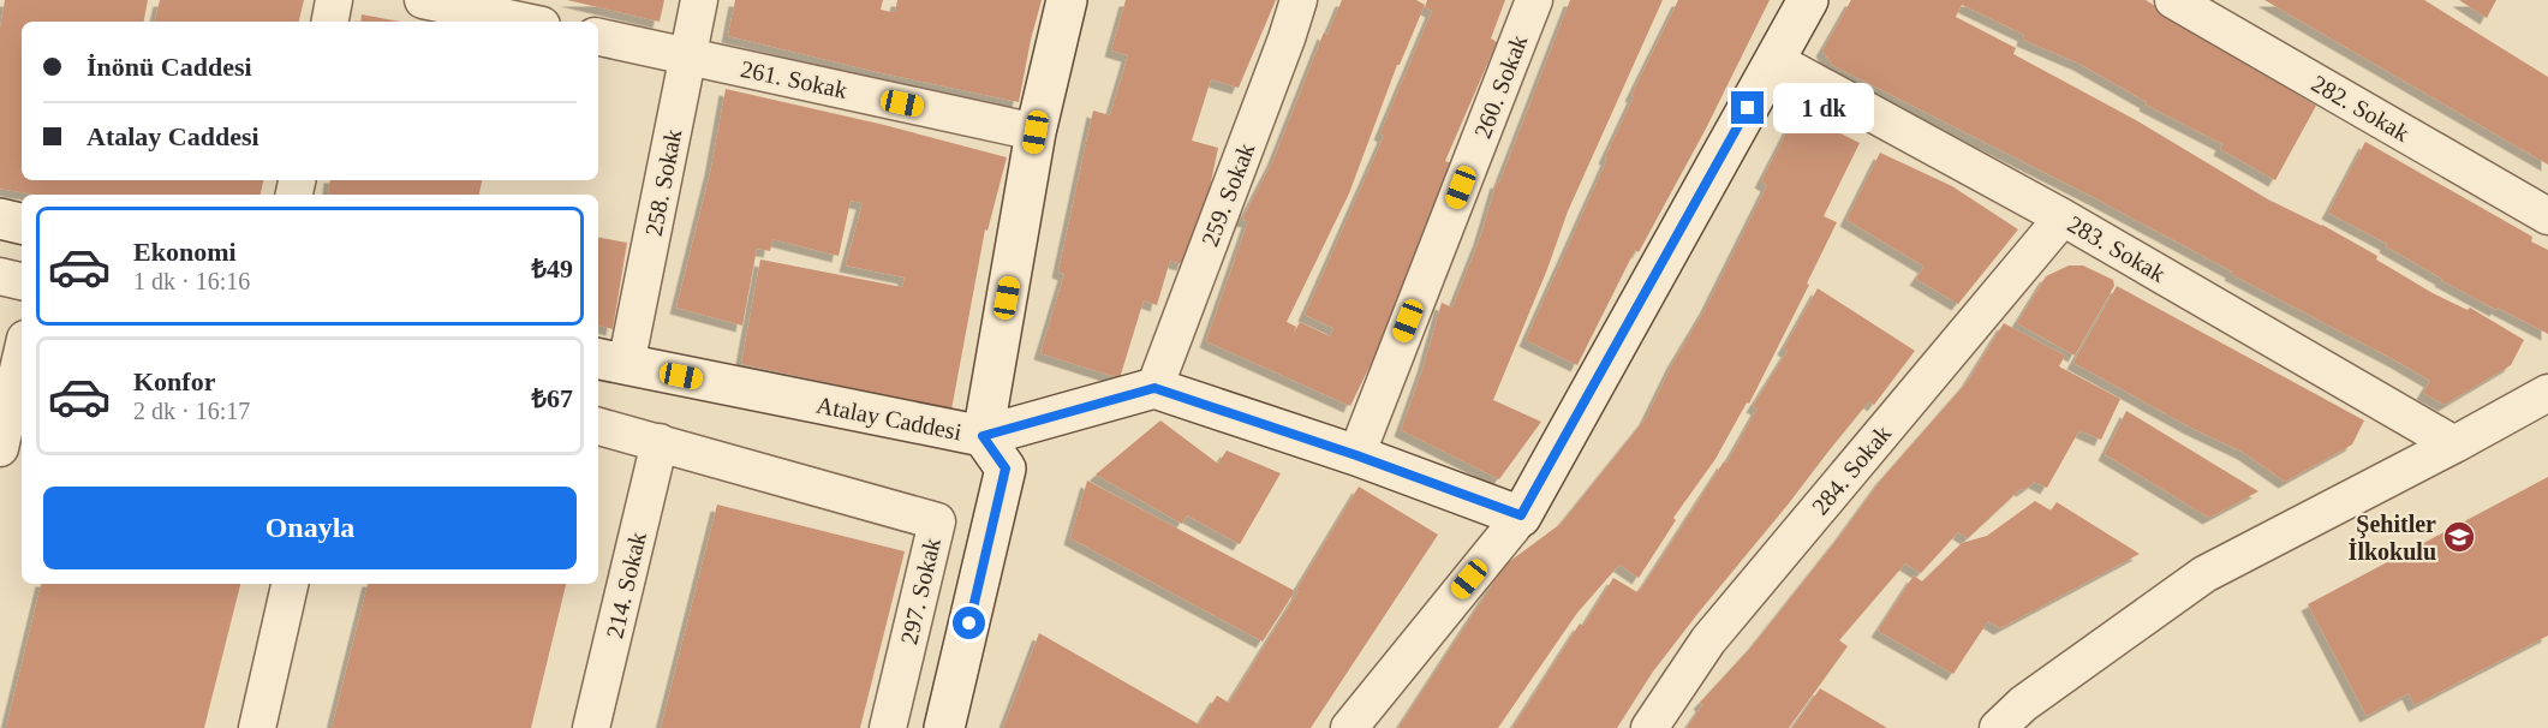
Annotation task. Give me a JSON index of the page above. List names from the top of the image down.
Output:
{
  "streets": {
    "street": [
      "261. Sokak",
      "260. Sokak",
      "282. Sokak",
      "258. Sokak",
      "259. Sokak",
      "283. Sokak",
      "Atalay Caddesi",
      "284. Sokak",
      "214. Sokak",
      "297. Sokak"
    ]
  },
  "crossings": [
    ["261. Sokak", "258. Sokak"],
    ["258. Sokak", "Atalay Caddesi"],
    ["259. Sokak", "Atalay Caddesi"],
    ["283. Sokak", "284. Sokak"],
    ["214. Sokak", "297. Sokak"]
  ],
  "places": {
    "school or university": ["Şehitler İlkokulu"]
  },
  "page": {
    "banner": ["İnönü Caddesi", "Atalay Caddesi"],
    "bubble": "1 dk",
    "list": [
      {
        "name": "Ekonomi",
        "note": "1 dk · 16:16",
        "value": "₺49"
      },
      {
        "name": "Konfor",
        "note": "2 dk · 16:17",
        "value": "₺67"
      }
    ],
    "buttons": "Onayla"
  }
}
